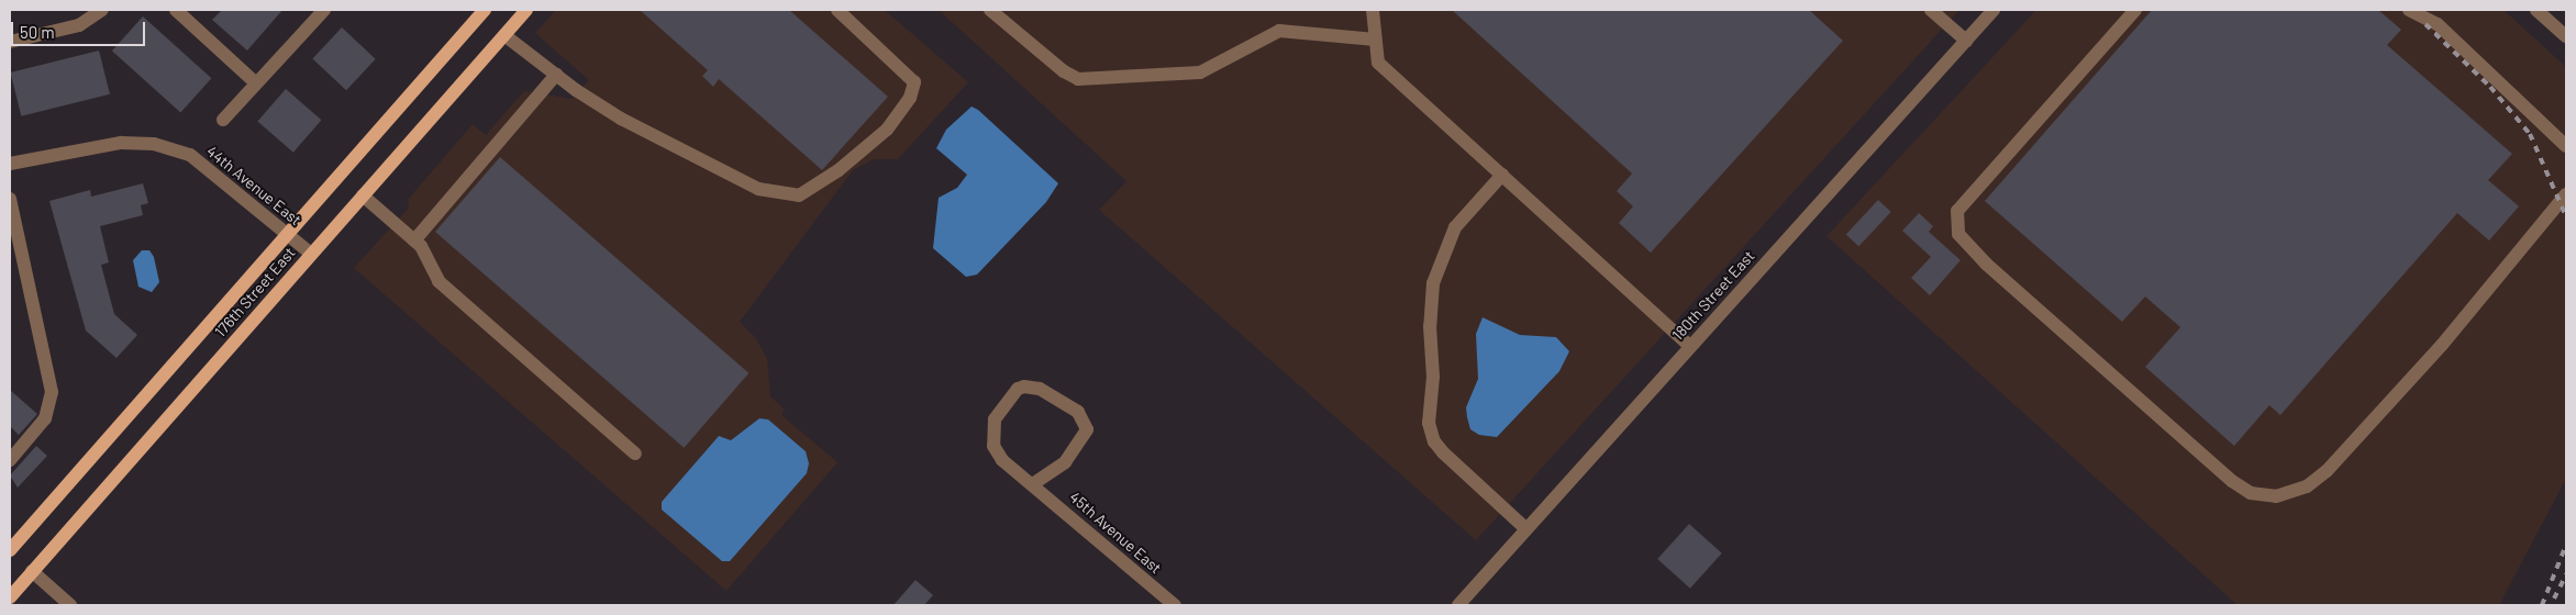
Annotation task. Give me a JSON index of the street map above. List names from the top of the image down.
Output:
{
  "streets": {
    "main road": ["176th Street East"],
    "street": ["44th Avenue East", "180th Street East", "45th Avenue East"]
  },
  "crossings": [
    ["44th Avenue East", "176th Street East"]
  ],
  "scale_bar": "50 m"
}
